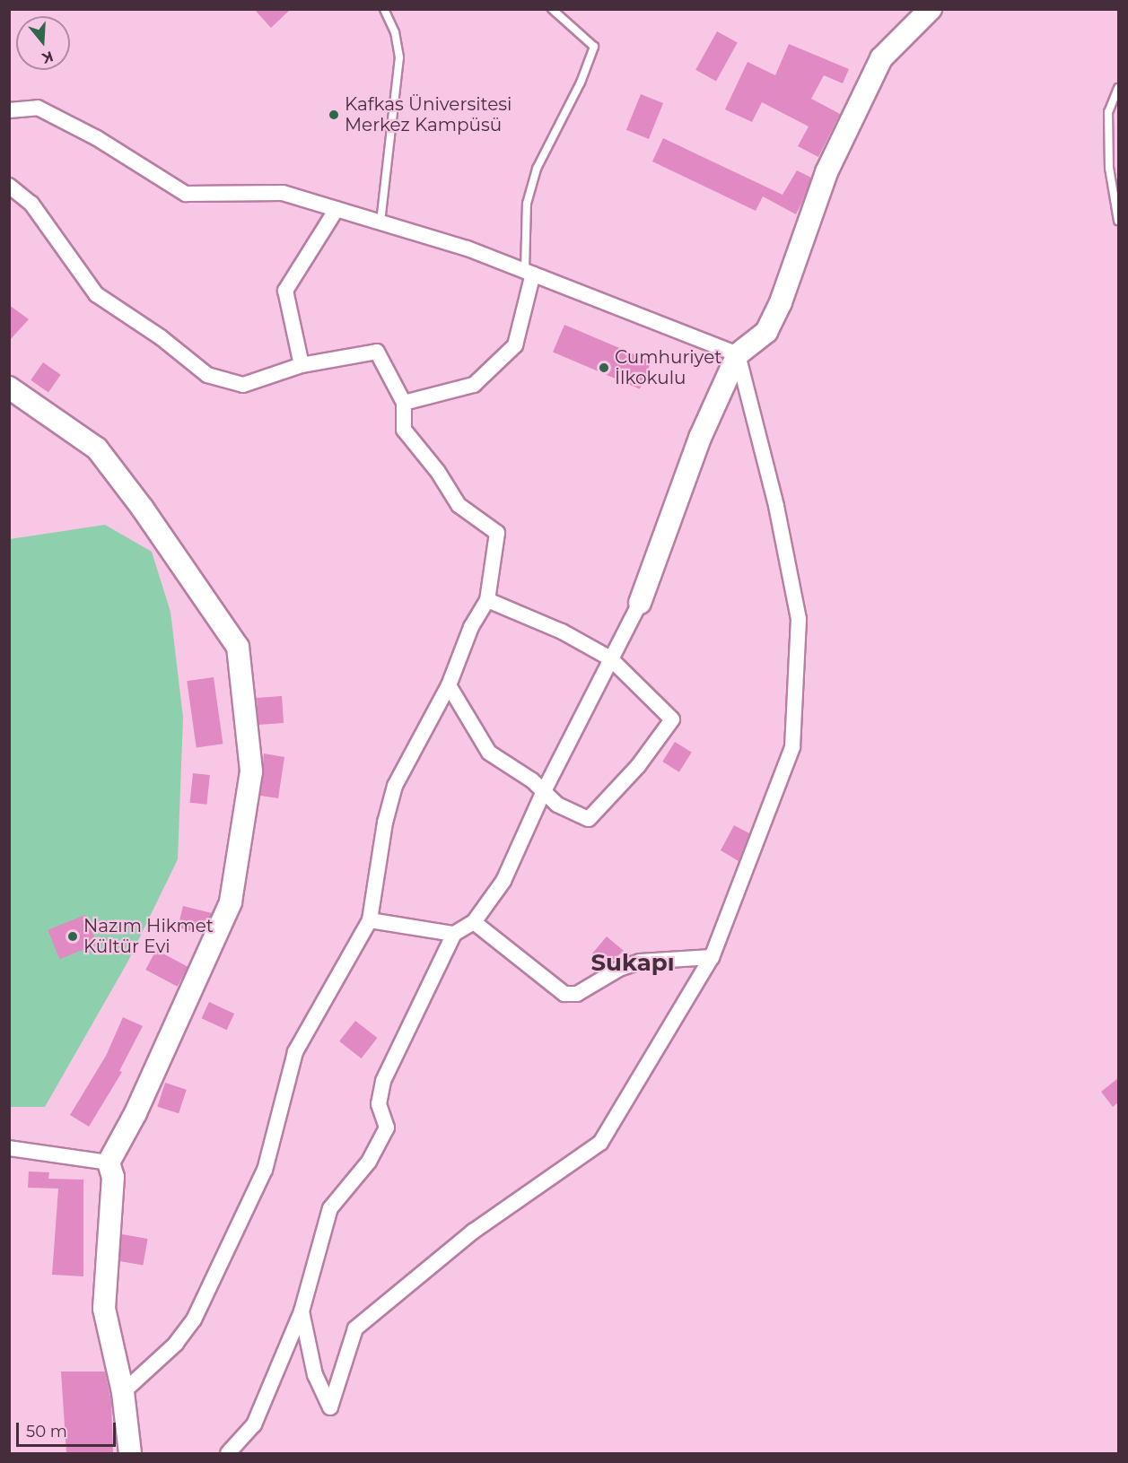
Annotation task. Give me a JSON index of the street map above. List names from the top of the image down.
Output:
{
  "districts": ["Sukapı"],
  "places": ["Kafkas Üniversitesi Merkez Kampüsü", "Cumhuriyet İlkokulu", "Nazım Hikmet Kültür Evi"],
  "scale_bar": "50 m",
  "north": "bottom"
}
